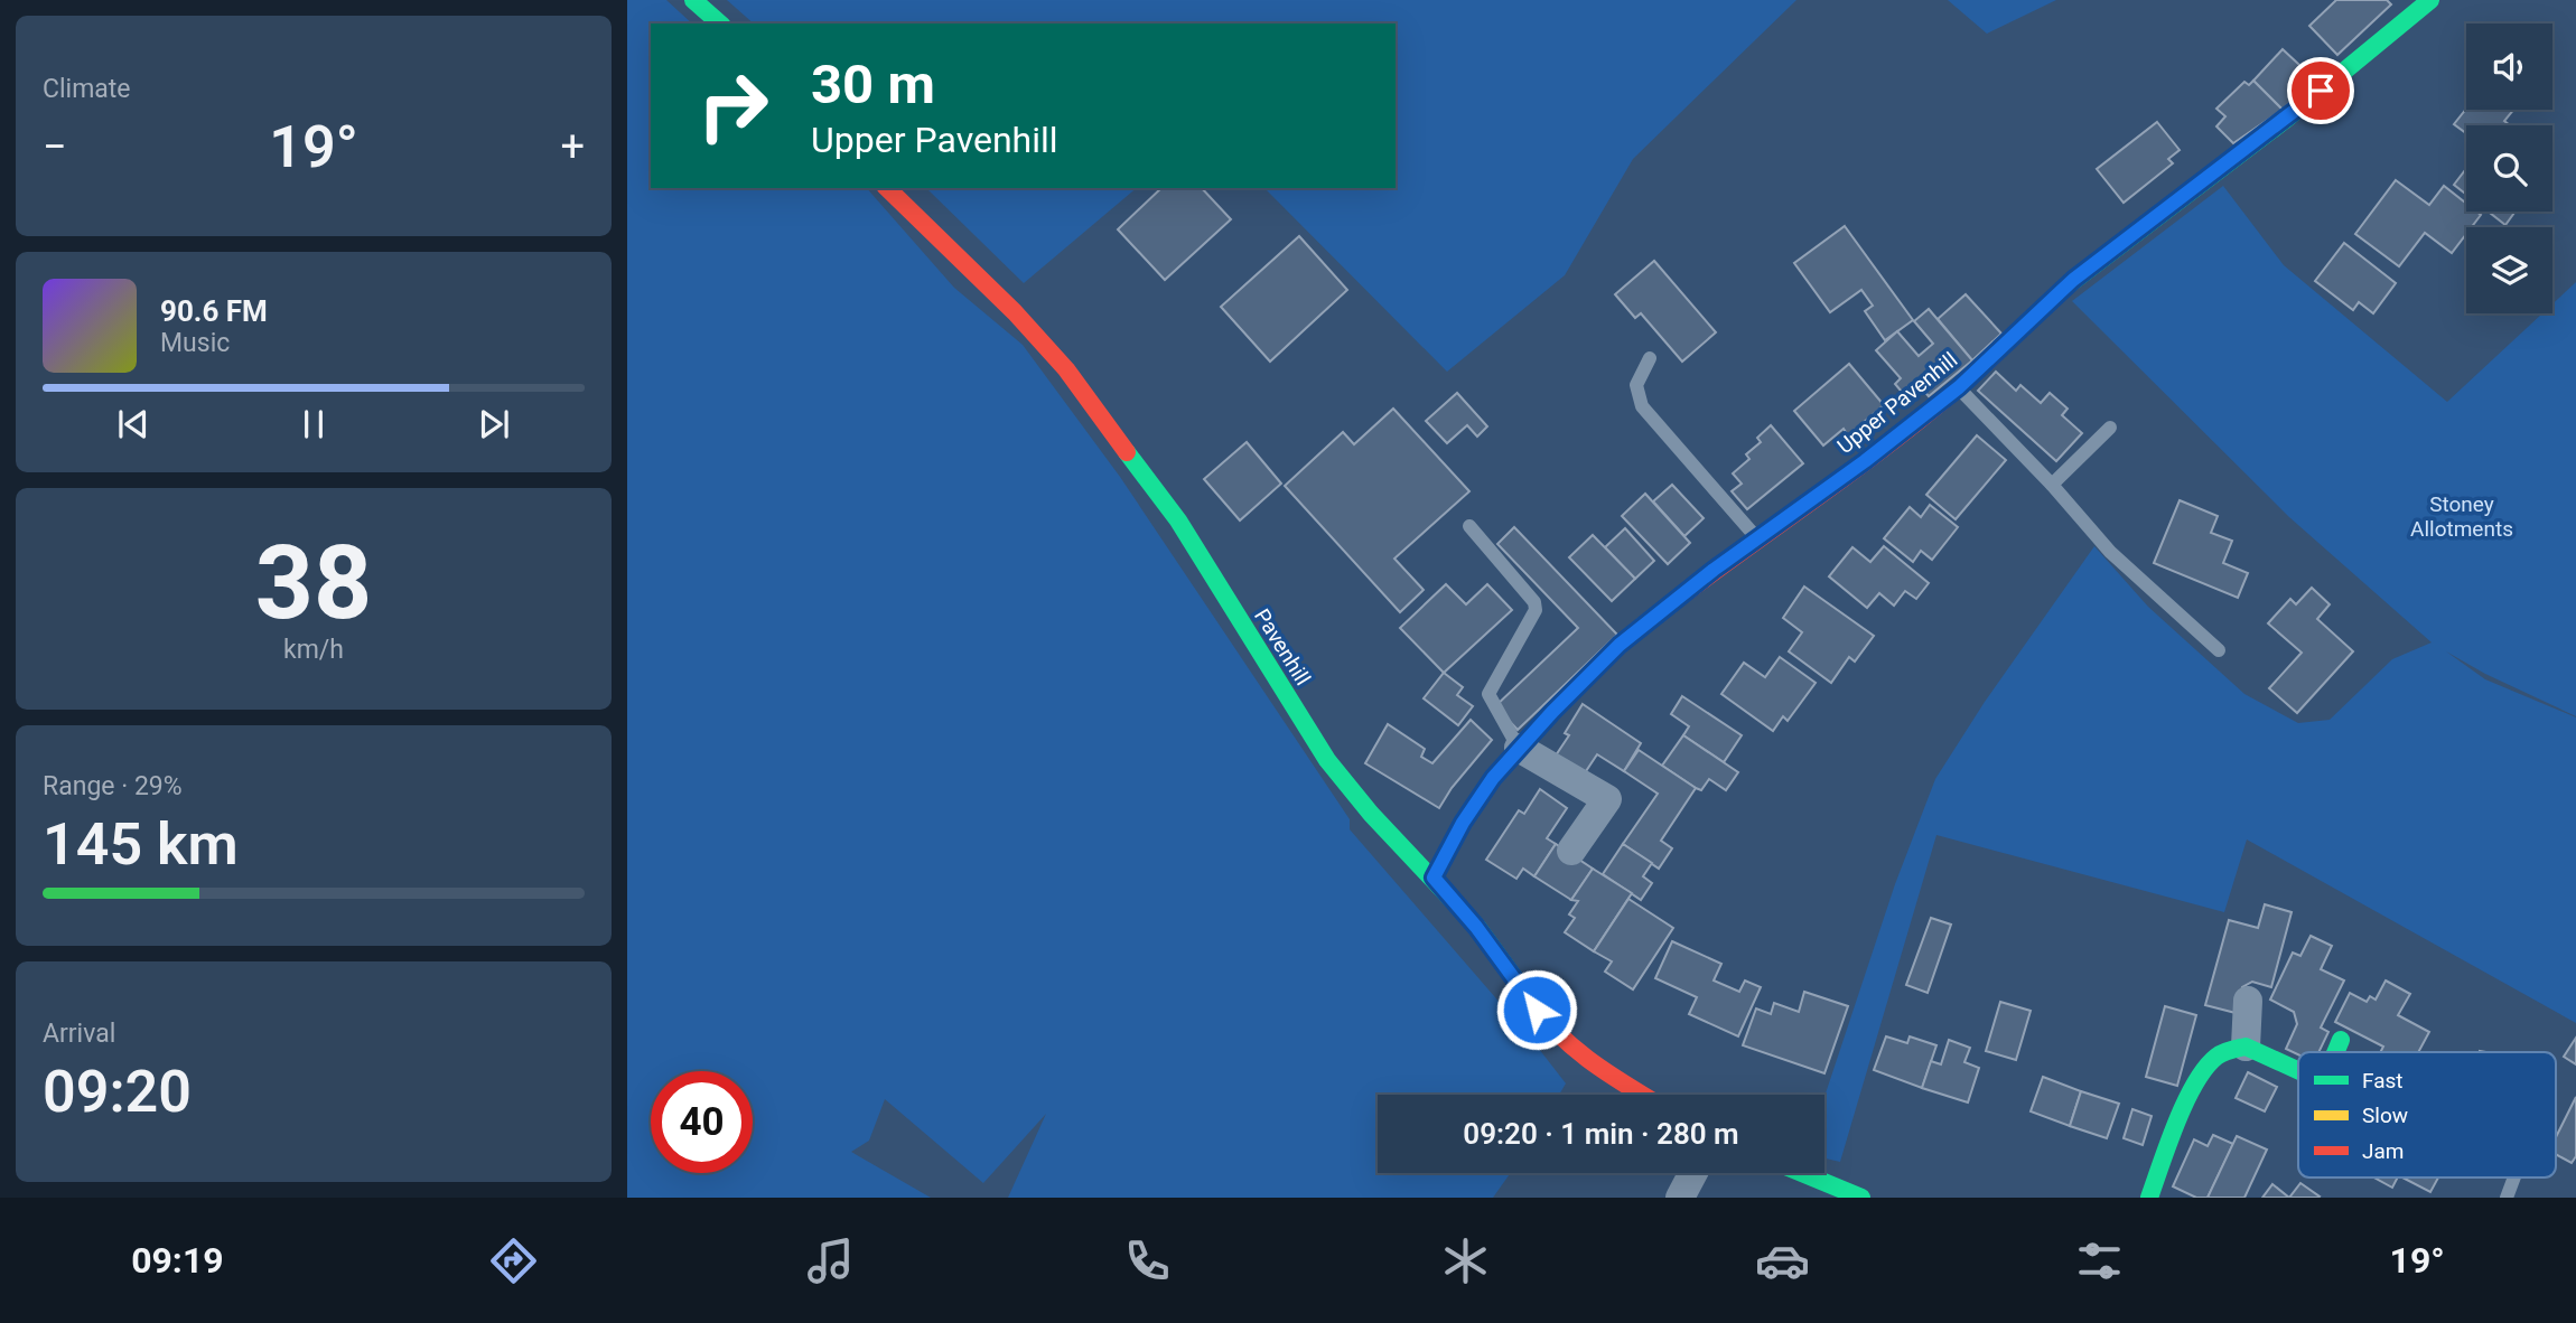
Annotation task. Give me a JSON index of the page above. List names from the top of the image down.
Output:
{
  "streets": {
    "street": ["Upper Pavenhill", "Pavenhill"]
  },
  "crossings": [
    ["Upper Pavenhill", "Pavenhill"]
  ],
  "parks": ["Stoney Allotments"],
  "legend": ["Fast", "Slow", "Jam"],
  "page": {
    "tile": [
      "Climate",
      ["38", "km/h"],
      ["Range · 29%", "145 km"],
      ["Arrival", "09:20"]
    ],
    "turn": ["30 m", "Upper Pavenhill"],
    "heat": ["−", "19°", "+"],
    "song": ["90.6 FM", "Music"],
    "limit": "40",
    "trip": "09:20 · 1 min · 280 m",
    "tabs": ["09:19", "19°"]
  }
}
